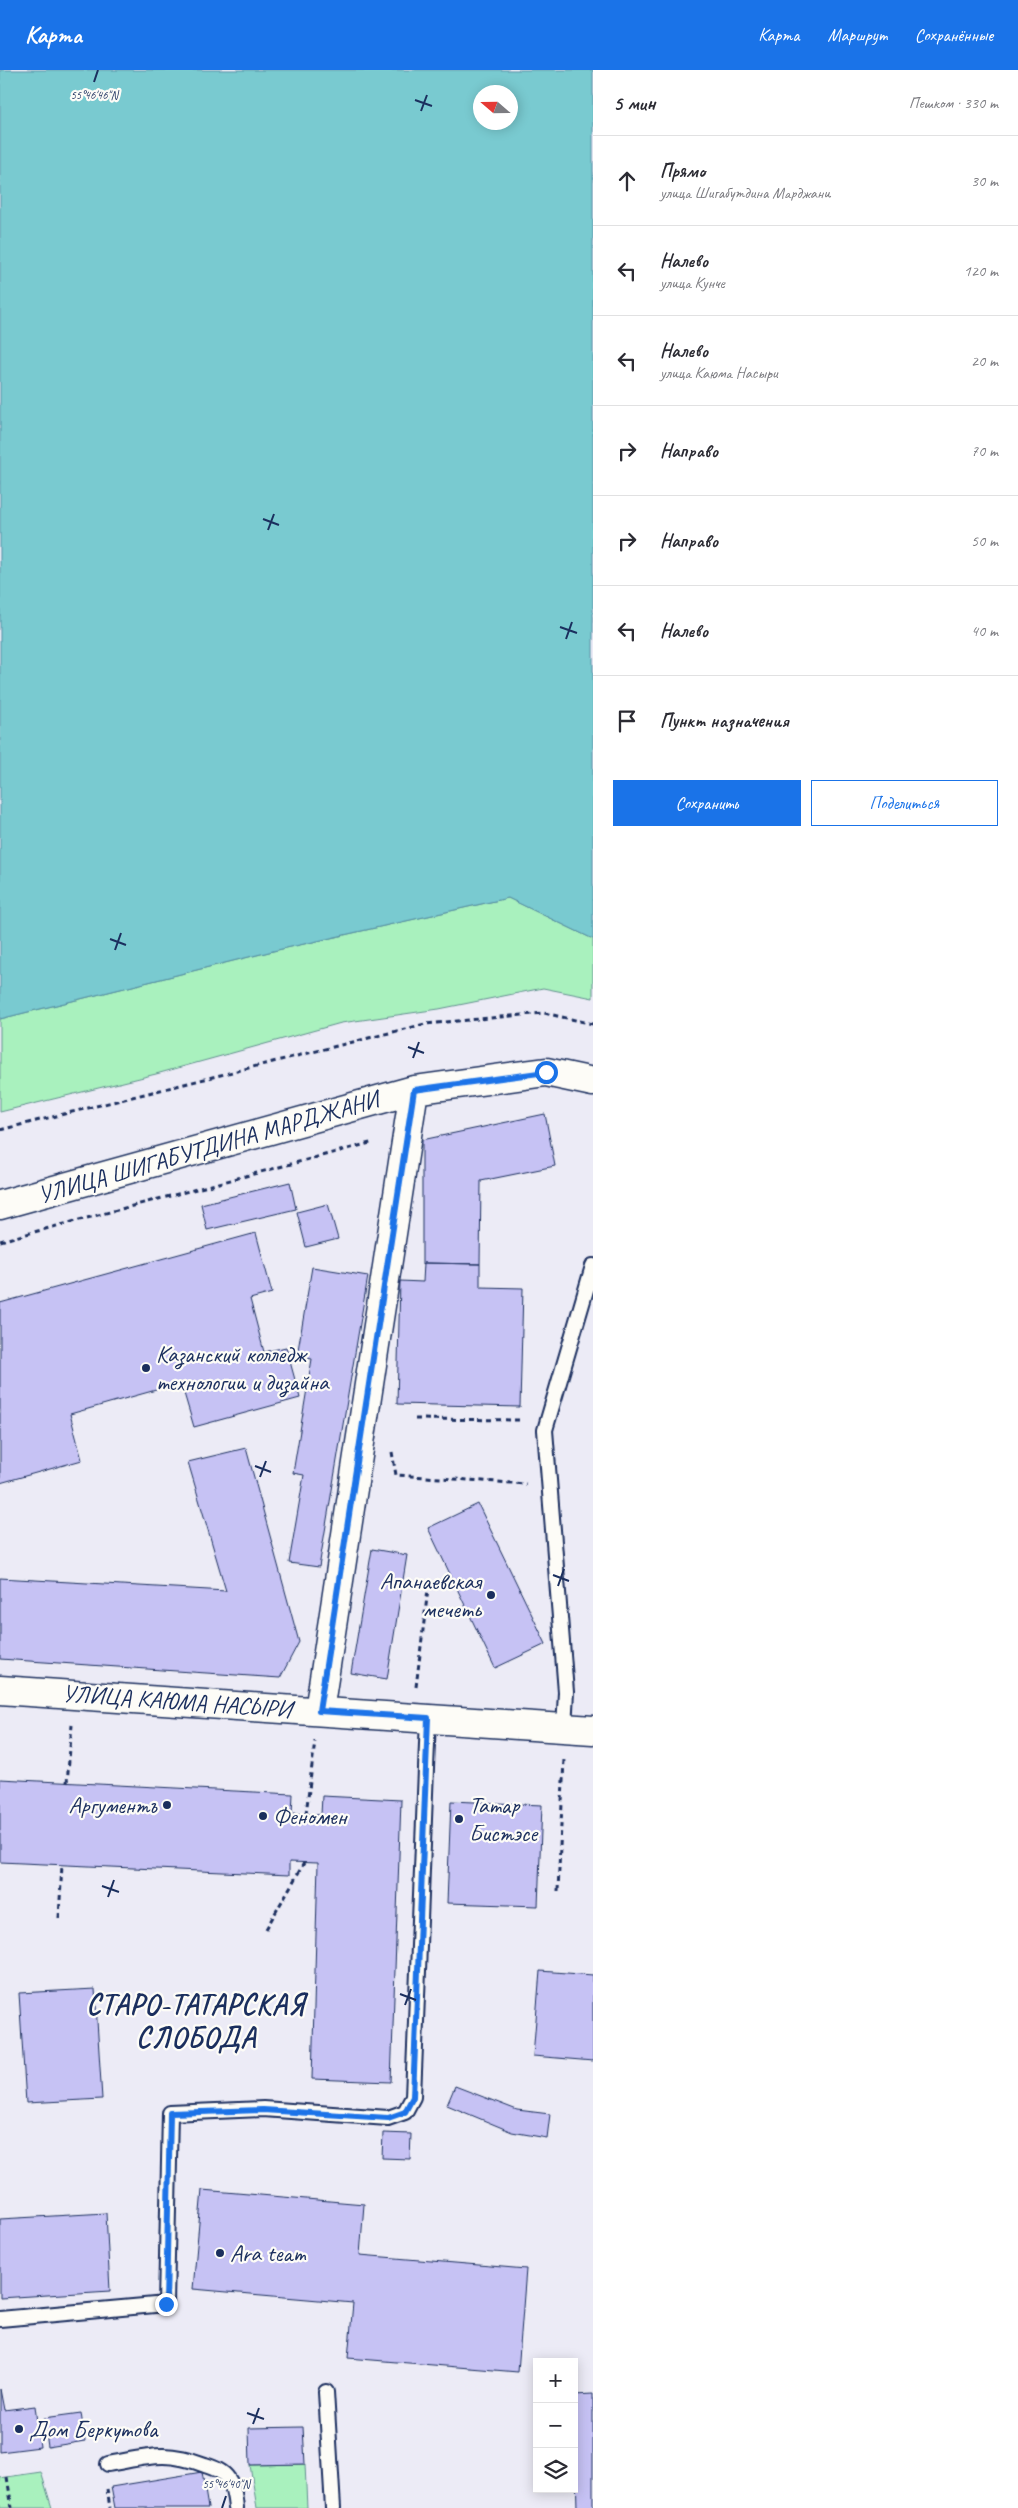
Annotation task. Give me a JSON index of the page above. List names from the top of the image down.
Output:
{
  "streets": {
    "street": ["УЛИЦА ШИГАБУТДИНА МАРДЖАНИ", "УЛИЦА КАЮМА НАСЫРИ"]
  },
  "districts": ["СТАРО-ТАТАРСКАЯ СЛОБОДА"],
  "places": [
    "Казанский колледж технологии и дизайна",
    "Апанаевская мечеть",
    "Аргументъ",
    "Феномен",
    "Татар Бистэсе",
    "Ara team",
    "Дом Беркутова"
  ],
  "north": "left",
  "page": {
    "header": "Карта",
    "nav": ["Карта", "Маршрут", "Сохранённые"],
    "heading": ["5 мин", "Пешком · 330 m"],
    "list": [
      ["Прямо", "улица Шигабутдина Марджани", "30 m"],
      ["Налево", "улица Кунче", "120 m"],
      ["Налево", "улица Каюма Насыри", "20 m"],
      ["Направо", "70 m"],
      ["Направо", "50 m"],
      ["Налево", "40 m"],
      "Пункт назначения"
    ],
    "buttons": ["Сохранить", "Поделиться"],
    "map_buttons": ["+", "−"]
  },
  "coordinates": ["55°46'46\"N", "55°46'40\"N"]
}
